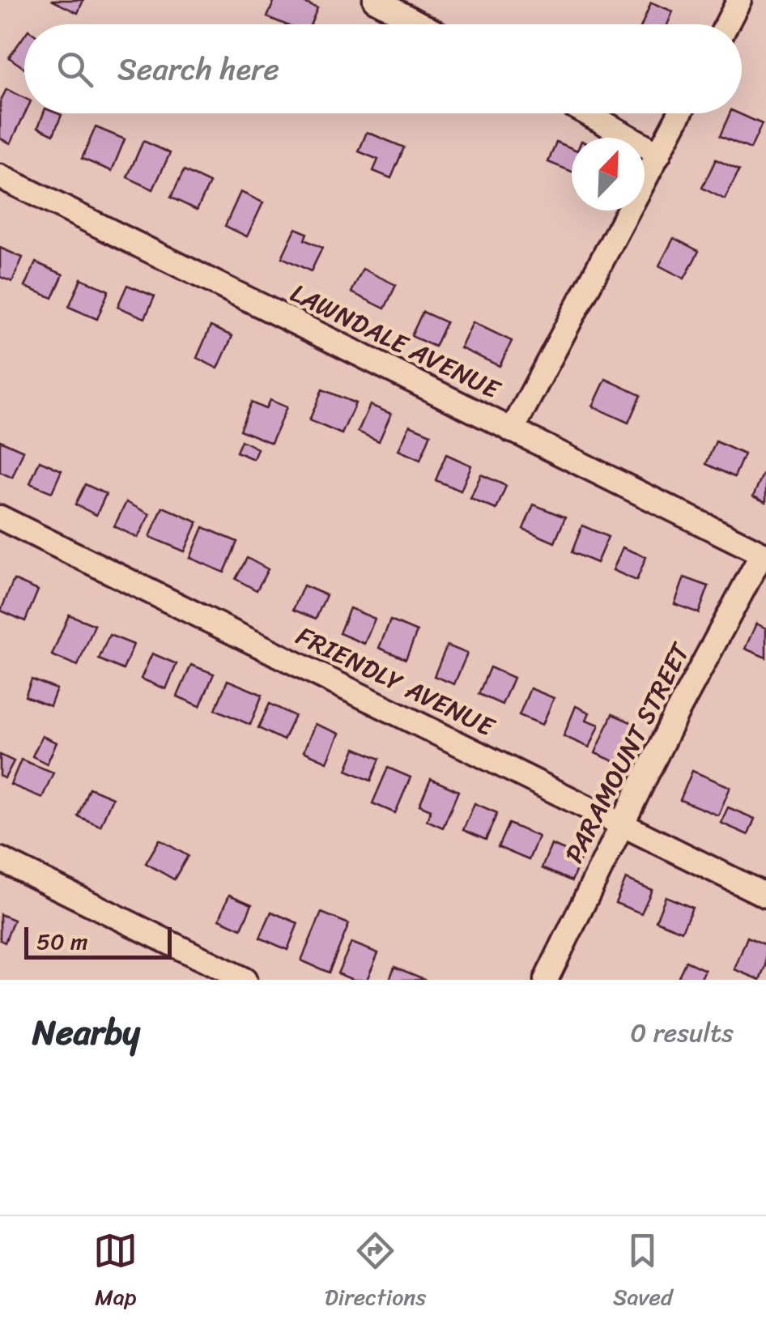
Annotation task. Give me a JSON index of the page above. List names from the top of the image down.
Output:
{
  "streets": {
    "street": ["LAWNDALE AVENUE", "FRIENDLY AVENUE", "PARAMOUNT STREET"]
  },
  "crossings": [
    ["LAWNDALE AVENUE", "PARAMOUNT STREET"],
    ["FRIENDLY AVENUE", "PARAMOUNT STREET"]
  ],
  "scale_bar": "50 m",
  "north": "top right",
  "page": {
    "search": "Search here",
    "scale": "50 m",
    "heading": ["Nearby", "0 results"],
    "nav": ["Map", "Directions", "Saved"]
  }
}
